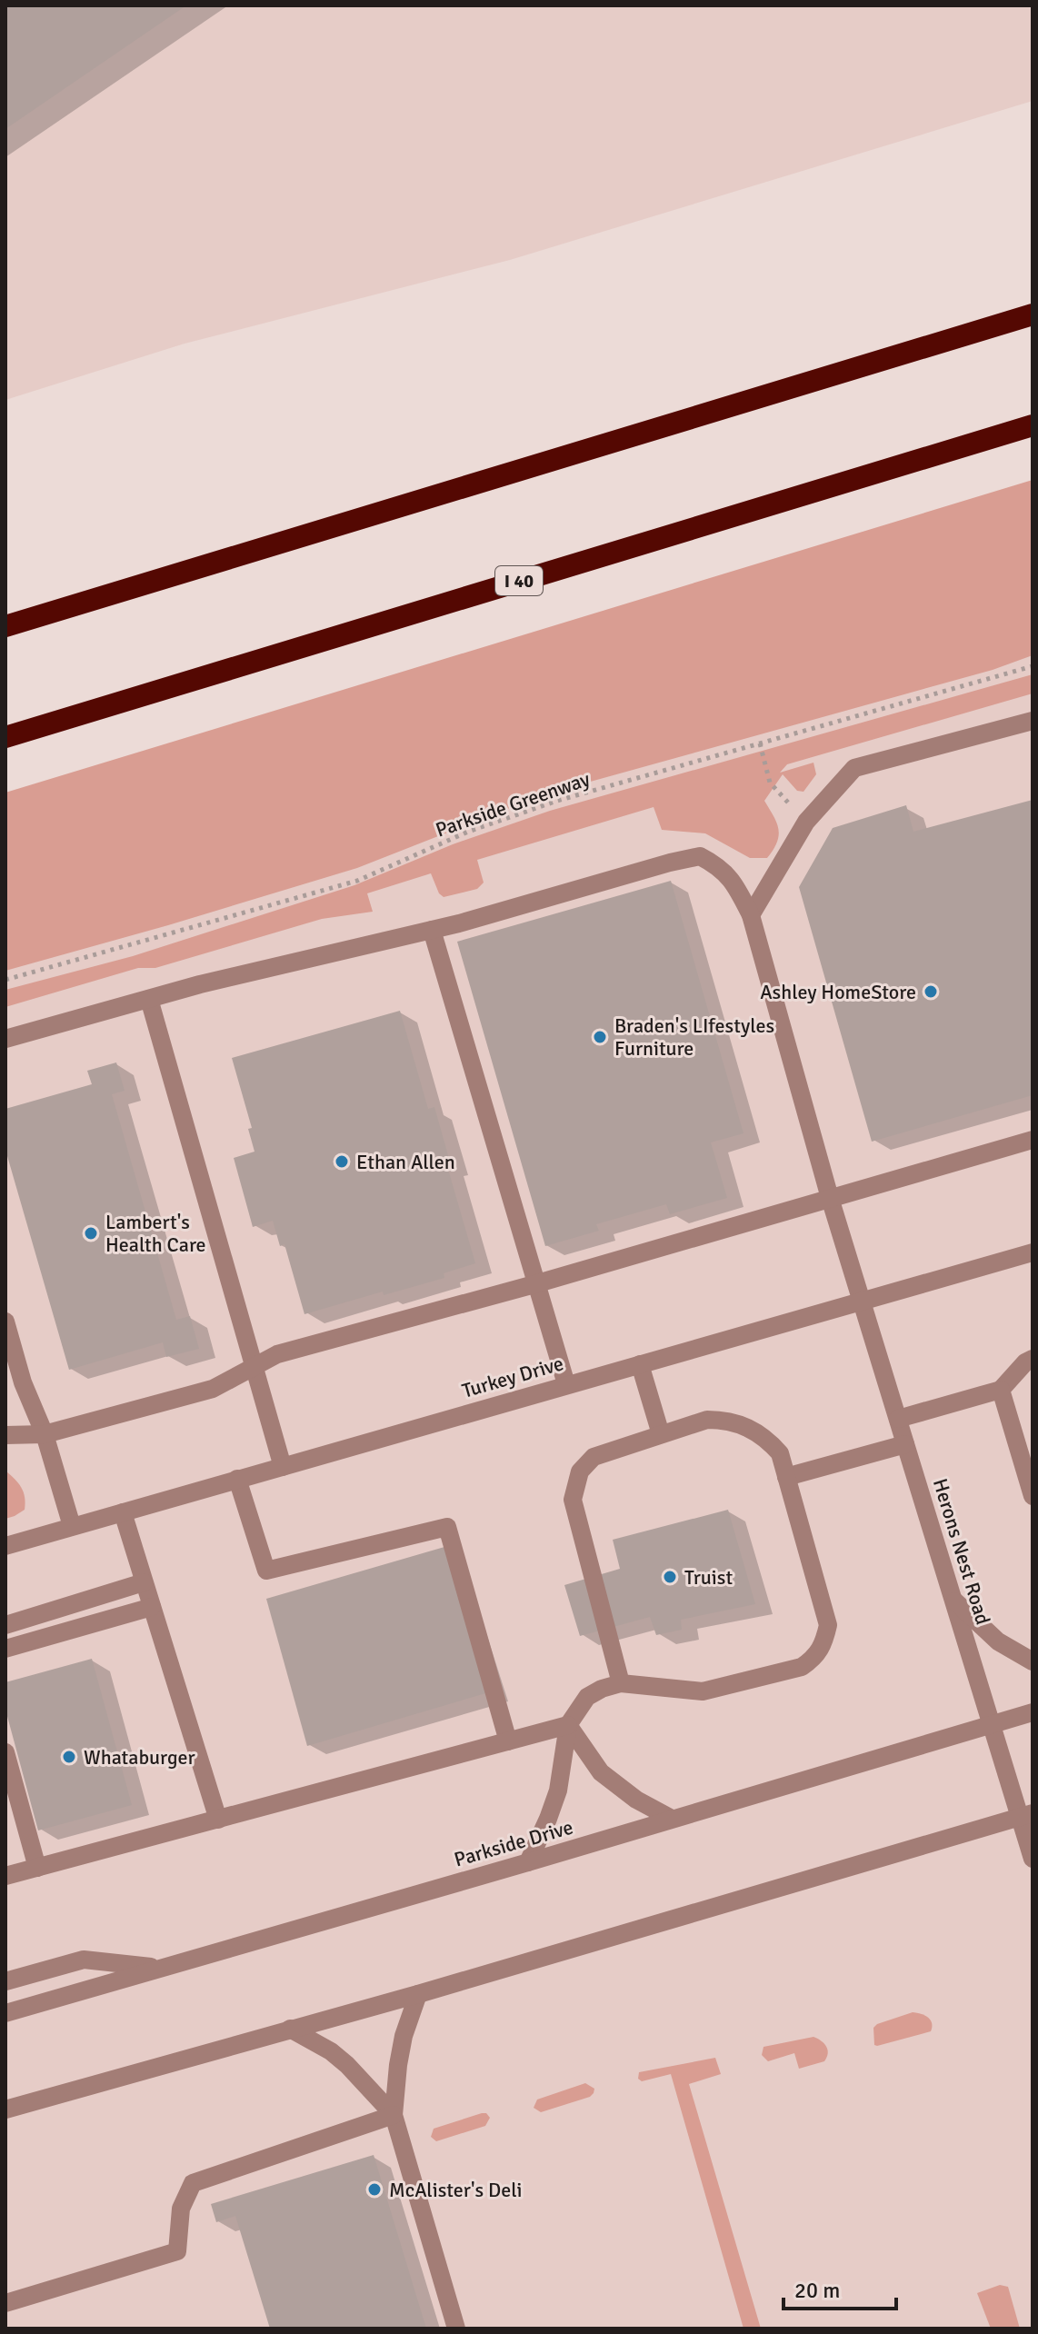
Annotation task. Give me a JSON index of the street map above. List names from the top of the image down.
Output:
{
  "streets": {
    "highway": ["I 40"],
    "street": ["Turkey Drive", "Herons Nest Road", "Parkside Drive"],
    "path": ["Parkside Greenway"]
  },
  "crossings": [
    ["Turkey Drive", "Herons Nest Road"],
    ["Herons Nest Road", "Parkside Drive"]
  ],
  "places": [
    "Ashley HomeStore",
    "Braden's LIfestyles Furniture",
    "Ethan Allen",
    "Lambert's Health Care",
    "Truist",
    "Whataburger",
    "McAlister's Deli"
  ],
  "scale_bar": "20 m"
}
